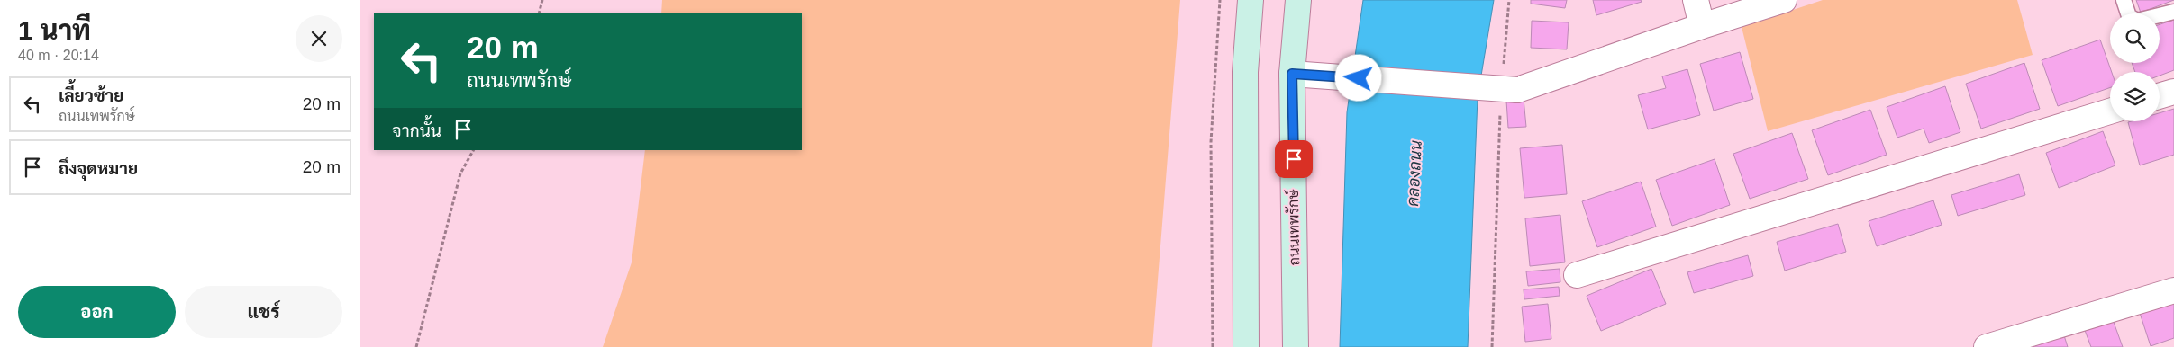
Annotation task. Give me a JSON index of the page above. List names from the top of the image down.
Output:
{
  "streets": {
    "main road": ["ถนนเทพรักษ์"]
  },
  "water": ["คลองถนน"],
  "page": {
    "heading": ["1 นาที", "40 m · 20:14"],
    "turn": ["20 m", "ถนนเทพรักษ์"],
    "list": [
      {
        "name": "เลี้ยวซ้าย",
        "note": "ถนนเทพรักษ์",
        "value": "20 m"
      },
      {
        "name": "ถึงจุดหมาย",
        "value": "20 m"
      }
    ],
    "then": "จากนั้น",
    "buttons": ["ออก", "แชร์"]
  }
}
